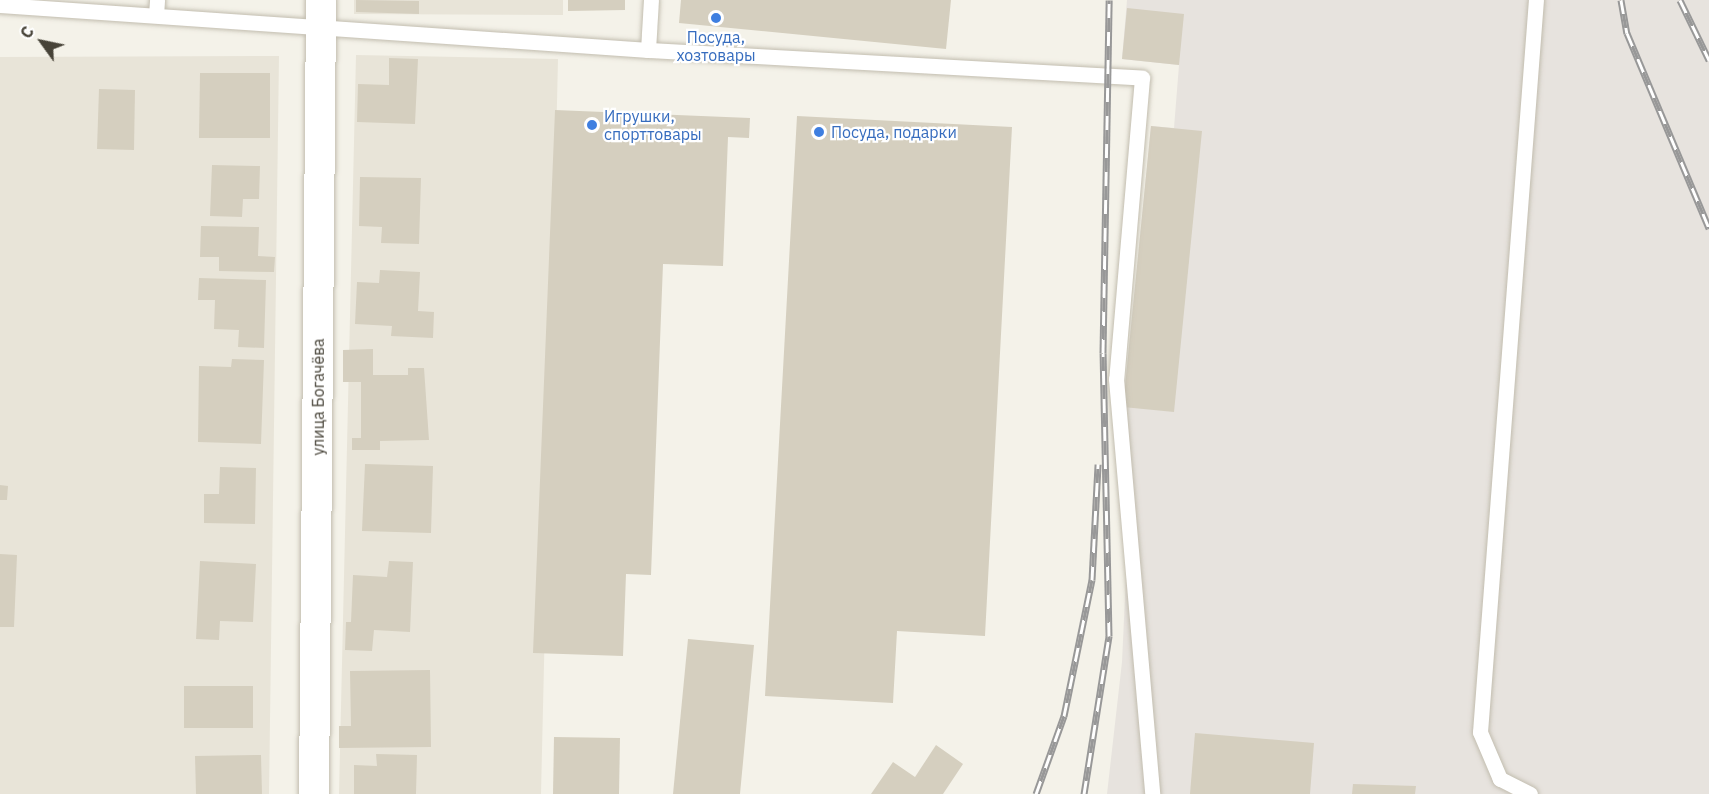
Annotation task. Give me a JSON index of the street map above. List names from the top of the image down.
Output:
{
  "streets": {
    "street": ["улица Богачёва"]
  },
  "places": ["Посуда, хозтовары", "Игрушки, спорттовары", "Посуда, подарки"],
  "north": "top left"
}
